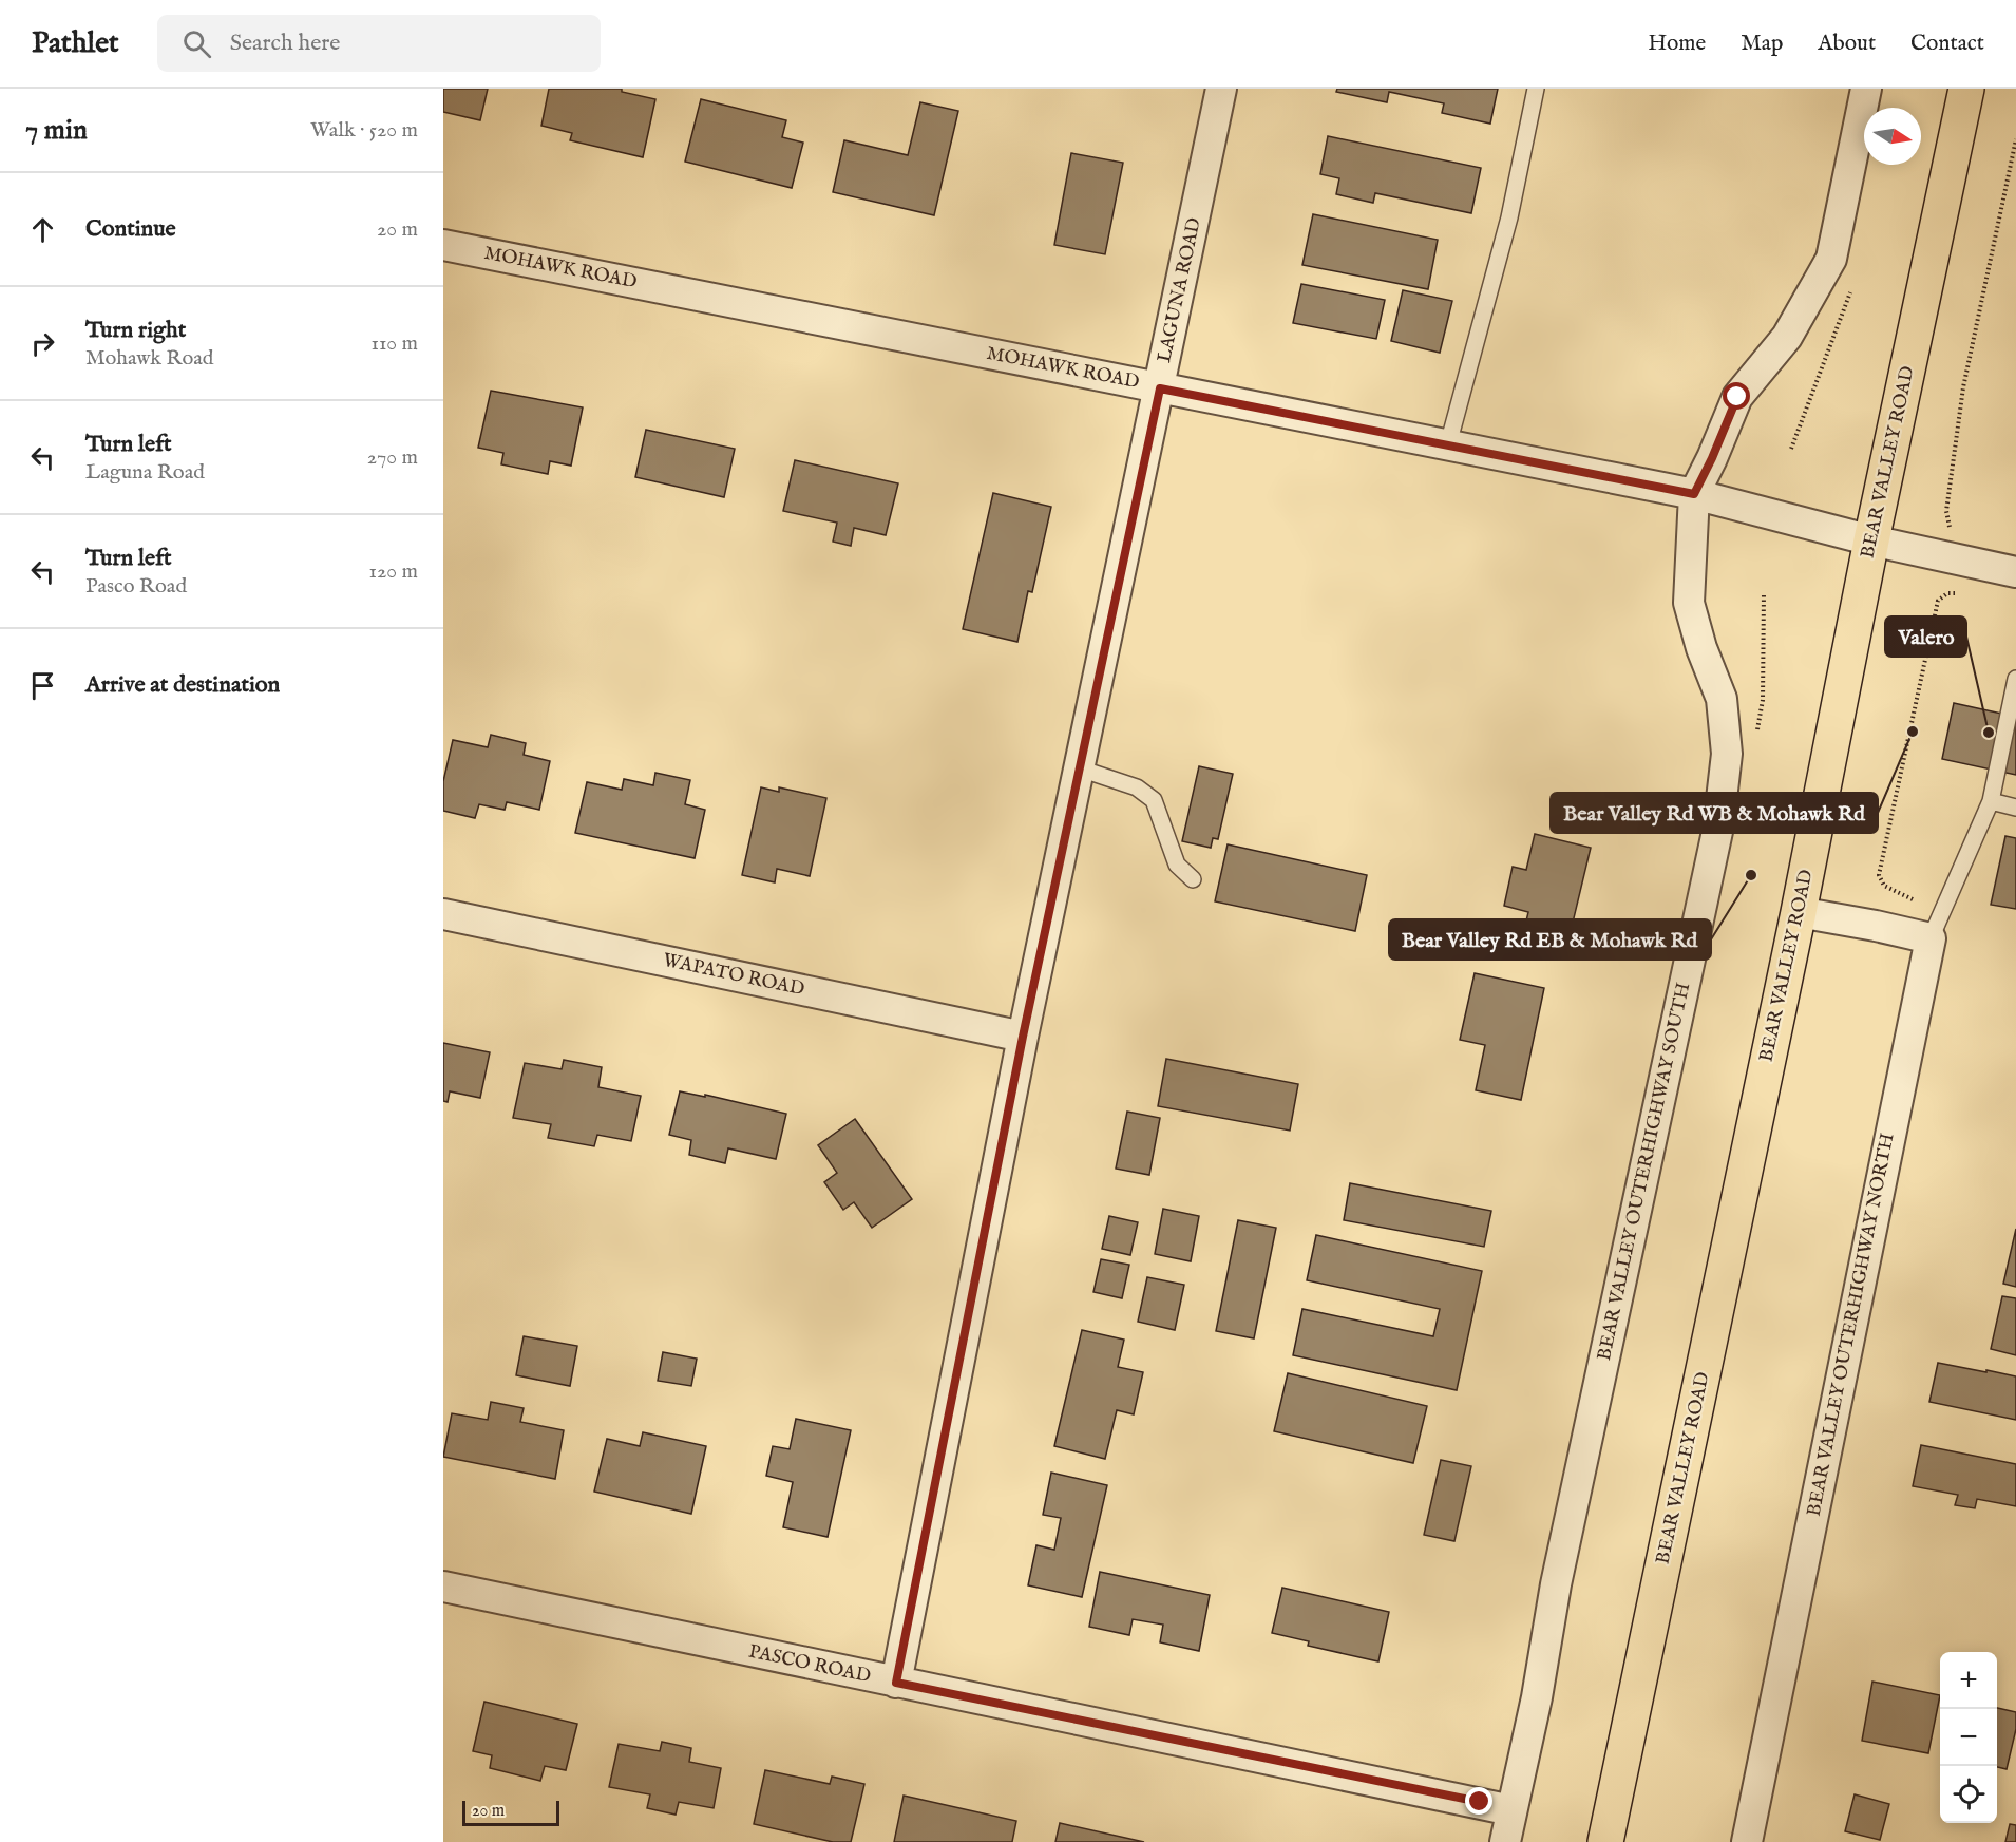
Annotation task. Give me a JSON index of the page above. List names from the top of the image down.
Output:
{
  "streets": {
    "main road": ["BEAR VALLEY ROAD"],
    "street": [
      "MOHAWK ROAD",
      "LAGUNA ROAD",
      "WAPATO ROAD",
      "BEAR VALLEY OUTERHIGHWAY SOUTH",
      "BEAR VALLEY OUTERHIGHWAY NORTH",
      "PASCO ROAD"
    ]
  },
  "crossings": [
    ["MOHAWK ROAD", "LAGUNA ROAD"],
    ["MOHAWK ROAD", "BEAR VALLEY ROAD"],
    ["MOHAWK ROAD", "BEAR VALLEY OUTERHIGHWAY SOUTH"],
    ["LAGUNA ROAD", "WAPATO ROAD"],
    ["LAGUNA ROAD", "PASCO ROAD"],
    ["BEAR VALLEY OUTERHIGHWAY SOUTH", "PASCO ROAD"]
  ],
  "places": ["Bear Valley Rd WB & Mohawk Rd", "Valero", "Bear Valley Rd EB & Mohawk Rd"],
  "scale_bar": "20 m",
  "north": "right",
  "page": {
    "header": "Pathlet",
    "search": "Search here",
    "nav": [
      "Home",
      "Map",
      "About",
      "Contact"
    ],
    "heading": ["7 min", "Walk · 520 m"],
    "list": [
      ["Continue", "20 m"],
      ["Turn right", "Mohawk Road", "110 m"],
      ["Turn left", "Laguna Road", "270 m"],
      ["Turn left", "Pasco Road", "120 m"],
      "Arrive at destination"
    ],
    "map_buttons": ["+", "−"],
    "scale": "20 m"
  }
}
